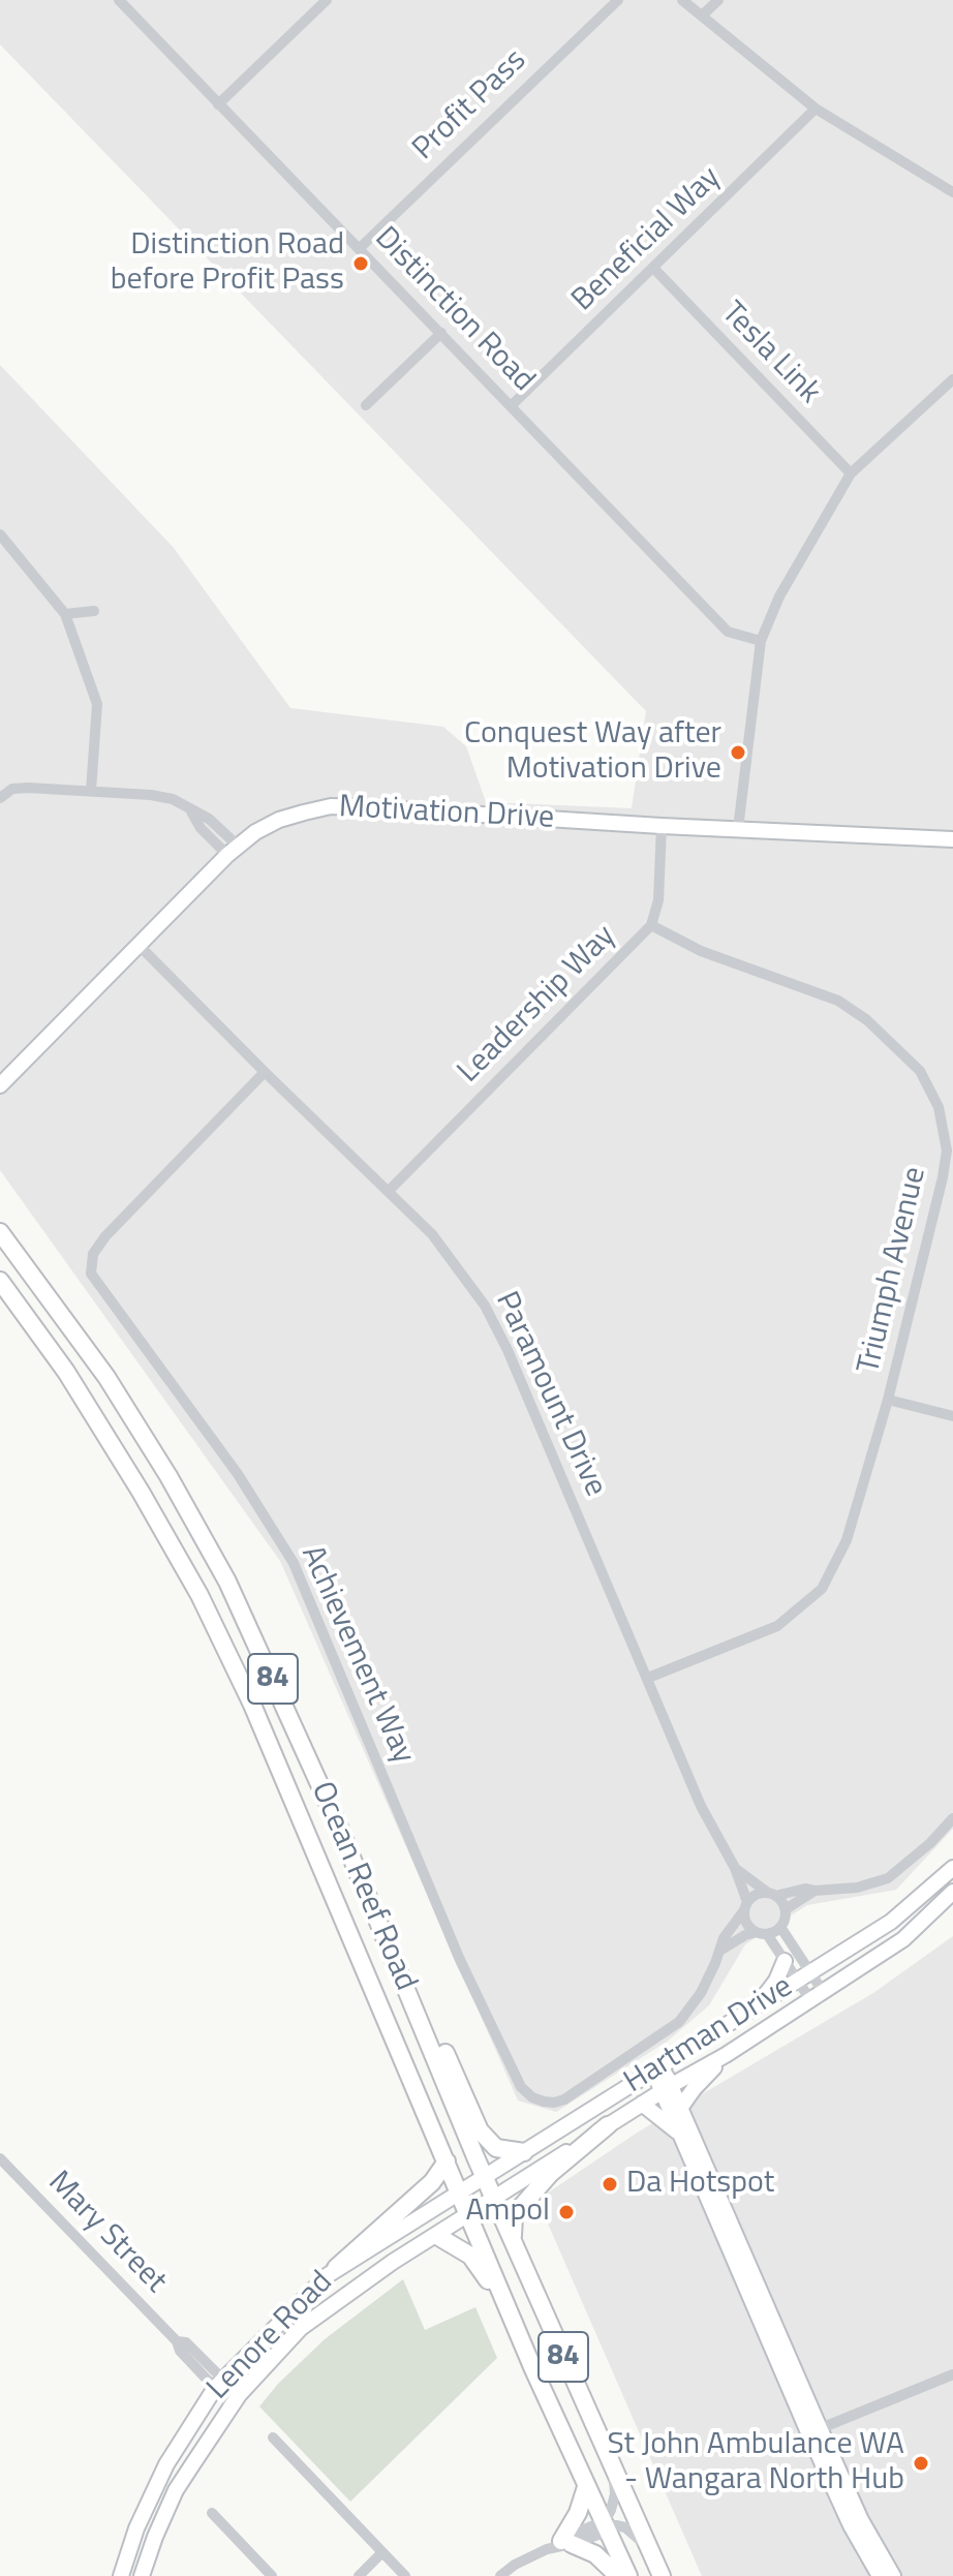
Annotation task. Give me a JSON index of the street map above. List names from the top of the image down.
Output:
{
  "streets": {
    "main road": ["84", "Ocean Reef Road"],
    "street": [
      "Profit Pass",
      "Beneficial Way",
      "Distinction Road",
      "Tesla Link",
      "Motivation Drive",
      "Leadership Way",
      "Triumph Avenue",
      "Paramount Drive",
      "Achievement Way",
      "Hartman Drive",
      "Mary Street",
      "Lenore Road"
    ]
  },
  "crossings": [
    ["Profit Pass", "Distinction Road"],
    ["Beneficial Way", "Distinction Road"],
    ["Beneficial Way", "Tesla Link"],
    ["Motivation Drive", "Leadership Way"],
    ["Motivation Drive", "Paramount Drive"],
    ["Leadership Way", "Triumph Avenue"],
    ["Leadership Way", "Paramount Drive"],
    ["Triumph Avenue", "Paramount Drive"],
    ["Paramount Drive", "Achievement Way"],
    ["Ocean Reef Road", "Hartman Drive"],
    ["Ocean Reef Road", "Lenore Road"],
    ["Hartman Drive", "Lenore Road"],
    ["Mary Street", "Lenore Road"]
  ],
  "places": [
    "Distinction Road before Profit Pass",
    "Conquest Way after Motivation Drive",
    "Da Hotspot",
    "Ampol",
    "St John Ambulance WA - Wangara North Hub"
  ]
}
